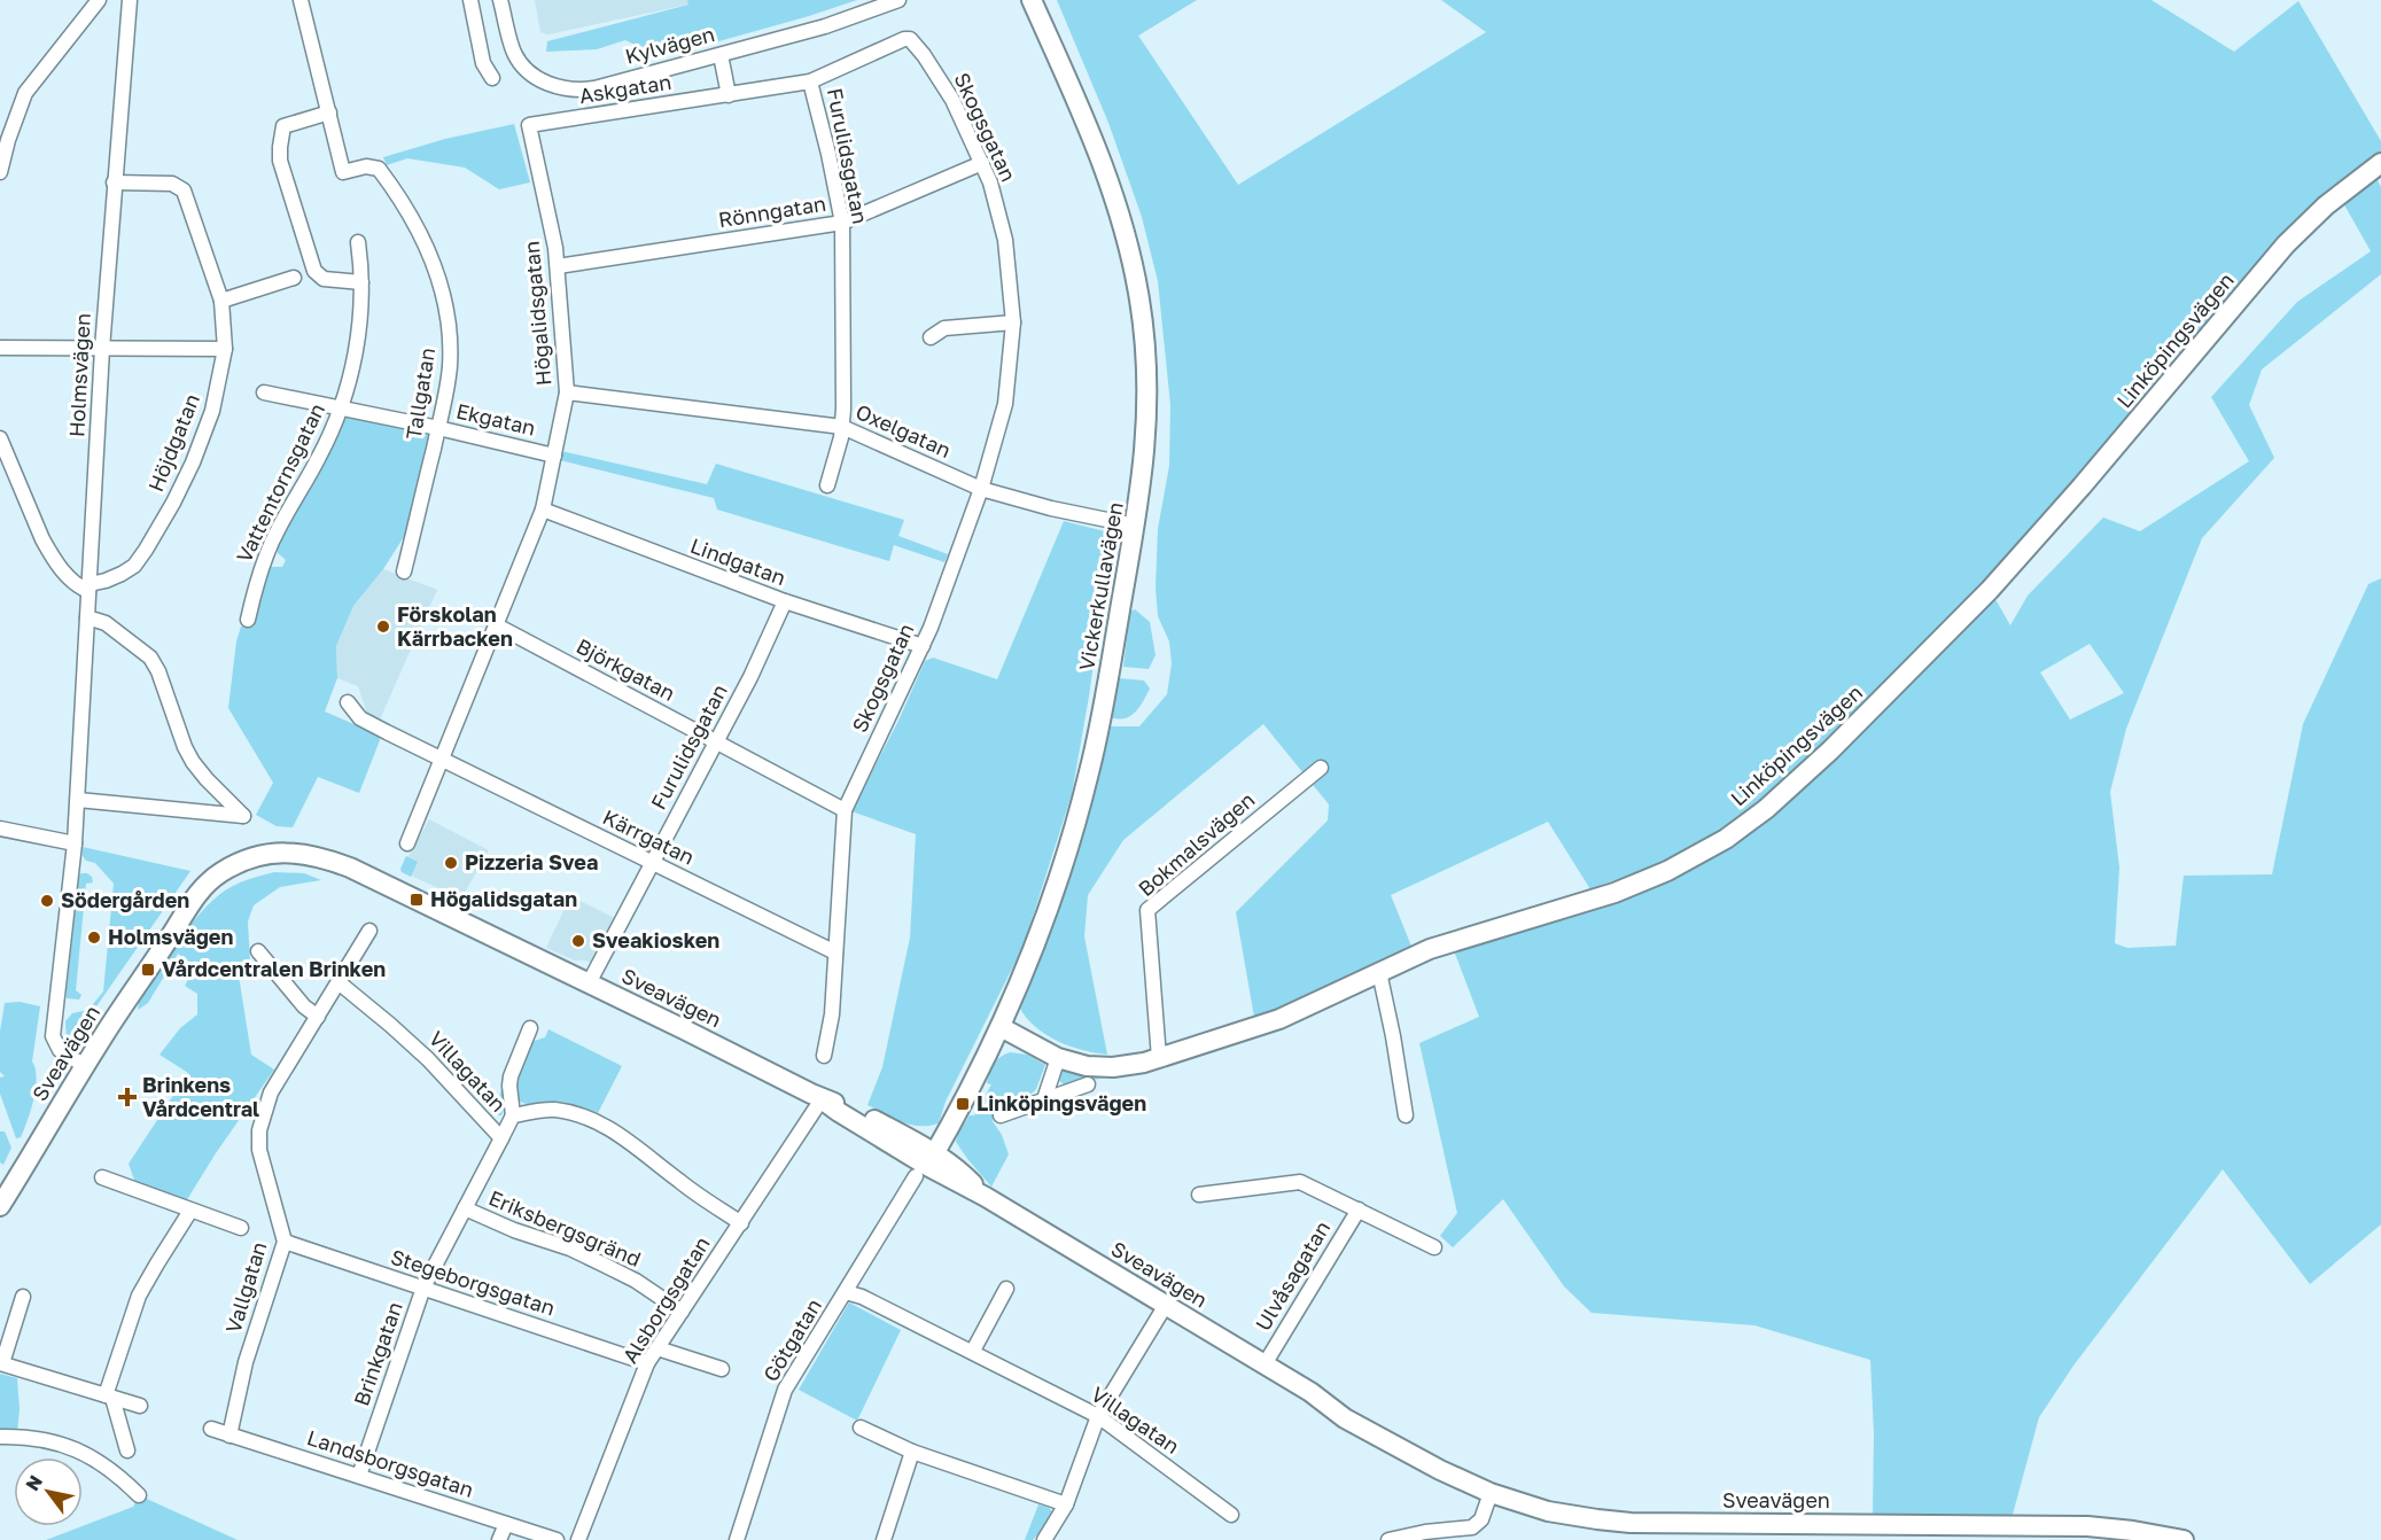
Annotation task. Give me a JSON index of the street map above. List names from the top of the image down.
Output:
{
  "streets": {
    "main road": ["Linköpingsvägen", "Vickerkullavägen", "Sveavägen"],
    "street": [
      "Kylvägen",
      "Askgatan",
      "Skogsgatan",
      "Furulidsgatan",
      "Rönngatan",
      "Högalidsgatan",
      "Holmsvägen",
      "Tallgatan",
      "Ekgatan",
      "Oxelgatan",
      "Höjdgatan",
      "Vattentornsgatan",
      "Lindgatan",
      "Björkgatan",
      "Kärrgatan",
      "Bokmalsvägen",
      "Villagatan",
      "Eriksbergsgränd",
      "Ulvåsagatan",
      "Stegeborgsgatan",
      "Vallgatan",
      "Alsborgsgatan",
      "Götgatan",
      "Brinkgatan",
      "Landsborgsgatan"
    ]
  },
  "crossings": [
    ["Askgatan", "Skogsgatan"],
    ["Askgatan", "Furulidsgatan"],
    ["Askgatan", "Högalidsgatan"],
    ["Skogsgatan", "Rönngatan"],
    ["Skogsgatan", "Oxelgatan"],
    ["Skogsgatan", "Lindgatan"],
    ["Skogsgatan", "Björkgatan"],
    ["Skogsgatan", "Kärrgatan"],
    ["Furulidsgatan", "Rönngatan"],
    ["Furulidsgatan", "Oxelgatan"],
    ["Furulidsgatan", "Lindgatan"],
    ["Furulidsgatan", "Björkgatan"],
    ["Furulidsgatan", "Kärrgatan"],
    ["Furulidsgatan", "Sveavägen"],
    ["Rönngatan", "Högalidsgatan"],
    ["Högalidsgatan", "Ekgatan"],
    ["Högalidsgatan", "Oxelgatan"],
    ["Högalidsgatan", "Lindgatan"],
    ["Högalidsgatan", "Björkgatan"],
    ["Högalidsgatan", "Kärrgatan"],
    ["Linköpingsvägen", "Vickerkullavägen"],
    ["Linköpingsvägen", "Bokmalsvägen"],
    ["Holmsvägen", "Höjdgatan"],
    ["Holmsvägen", "Sveavägen"],
    ["Tallgatan", "Ekgatan"],
    ["Ekgatan", "Vattentornsgatan"],
    ["Oxelgatan", "Vickerkullavägen"],
    ["Vickerkullavägen", "Sveavägen"],
    ["Vickerkullavägen", "Götgatan"],
    ["Sveavägen", "Ulvåsagatan"],
    ["Sveavägen", "Alsborgsgatan"],
    ["Sveavägen", "Götgatan"],
    ["Villagatan", "Alsborgsgatan"],
    ["Villagatan", "Götgatan"],
    ["Villagatan", "Brinkgatan"],
    ["Eriksbergsgränd", "Alsborgsgatan"],
    ["Eriksbergsgränd", "Brinkgatan"],
    ["Stegeborgsgatan", "Vallgatan"],
    ["Stegeborgsgatan", "Alsborgsgatan"],
    ["Stegeborgsgatan", "Brinkgatan"],
    ["Vallgatan", "Landsborgsgatan"],
    ["Brinkgatan", "Landsborgsgatan"]
  ],
  "places": {
    "other": [
      "Förskolan Kärrbacken",
      "Pizzeria Svea",
      "Södergården",
      "Holmsvägen",
      "Sveakiosken"
    ],
    "transit": ["Högalidsgatan", "Vårdcentralen Brinken", "Linköpingsvägen"],
    "health": ["Brinkens Vårdcentral"]
  },
  "north": "top left"
}
